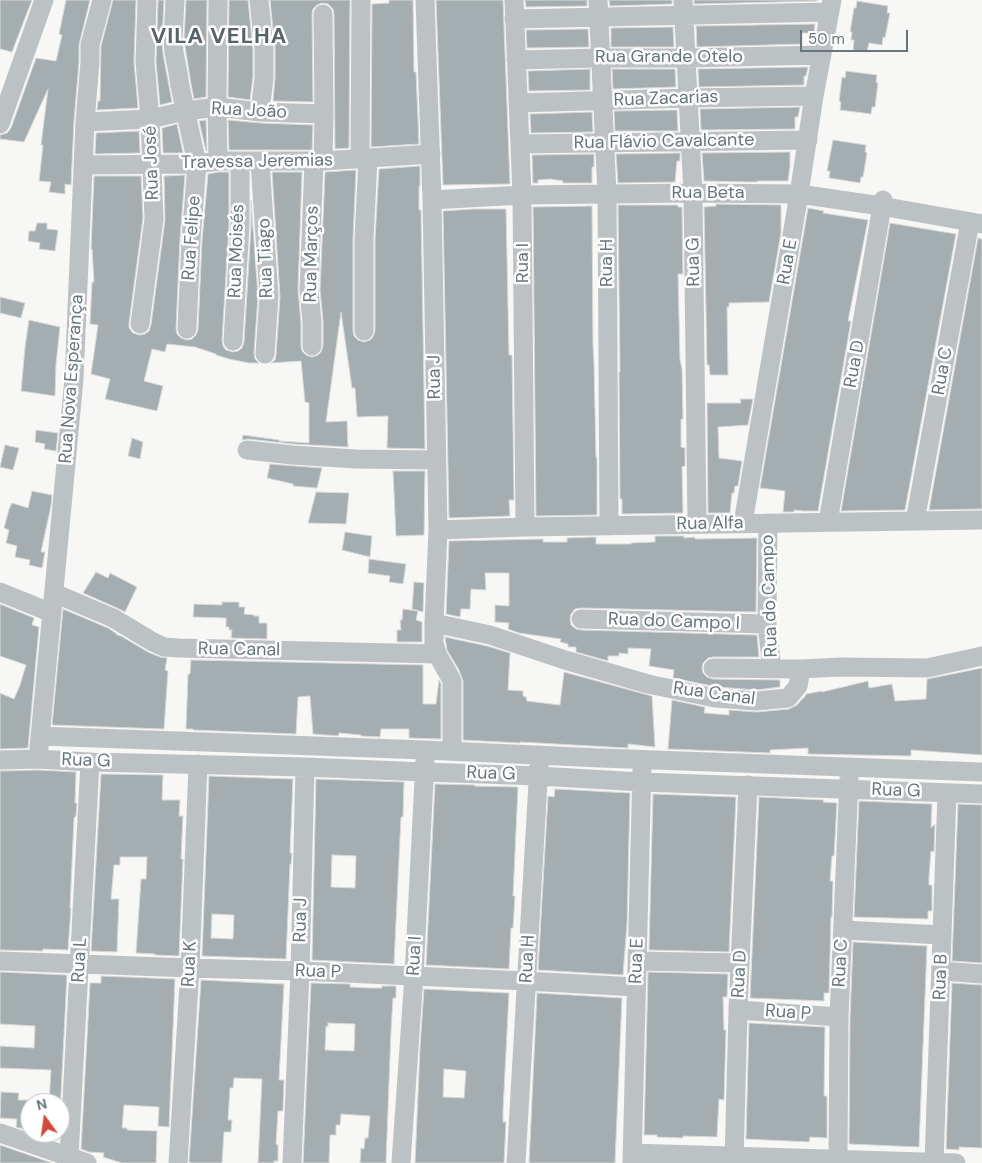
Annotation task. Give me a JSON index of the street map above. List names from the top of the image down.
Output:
{
  "streets": {
    "street": [
      "Rua Grande Otelo",
      "Rua Zacarias",
      "Rua João",
      "Rua Flávio Cavalcante",
      "Travessa Jeremias",
      "Rua José",
      "Rua Beta",
      "Rua Felipe",
      "Rua Moisés",
      "Rua Marços",
      "Rua Tiago",
      "Rua G",
      "Rua E",
      "Rua I",
      "Rua H",
      "Rua D",
      "Rua C",
      "Rua J",
      "Rua Nova Esperança",
      "Rua Alfa",
      "Rua do Campo",
      "Rua do Campo I",
      "Rua Canal",
      "Rua L",
      "Rua K",
      "Rua P",
      "Rua B"
    ]
  },
  "crossings": [
    ["Rua Grande Otelo", "Rua G"],
    ["Rua Grande Otelo", "Rua E"],
    ["Rua Grande Otelo", "Rua I"],
    ["Rua Grande Otelo", "Rua H"],
    ["Rua Zacarias", "Rua G"],
    ["Rua Zacarias", "Rua E"],
    ["Rua Zacarias", "Rua I"],
    ["Rua Zacarias", "Rua H"],
    ["Rua João", "Rua José"],
    ["Rua João", "Rua Felipe"],
    ["Rua João", "Rua Marços"],
    ["Rua João", "Rua Nova Esperança"],
    ["Rua Flávio Cavalcante", "Rua G"],
    ["Rua Flávio Cavalcante", "Rua E"],
    ["Rua Flávio Cavalcante", "Rua I"],
    ["Rua Flávio Cavalcante", "Rua H"],
    ["Travessa Jeremias", "Rua José"],
    ["Travessa Jeremias", "Rua Felipe"],
    ["Travessa Jeremias", "Rua Moisés"],
    ["Travessa Jeremias", "Rua Marços"],
    ["Travessa Jeremias", "Rua Tiago"],
    ["Travessa Jeremias", "Rua J"],
    ["Travessa Jeremias", "Rua Nova Esperança"],
    ["Rua Beta", "Rua G"],
    ["Rua Beta", "Rua E"],
    ["Rua Beta", "Rua I"],
    ["Rua Beta", "Rua H"],
    ["Rua Beta", "Rua D"],
    ["Rua Beta", "Rua C"],
    ["Rua Beta", "Rua J"],
    ["Rua G", "Rua E"],
    ["Rua G", "Rua I"],
    ["Rua G", "Rua H"],
    ["Rua G", "Rua D"],
    ["Rua G", "Rua C"],
    ["Rua G", "Rua J"],
    ["Rua G", "Rua Nova Esperança"],
    ["Rua G", "Rua Alfa"],
    ["Rua G", "Rua L"],
    ["Rua G", "Rua K"],
    ["Rua G", "Rua B"],
    ["Rua E", "Rua Alfa"],
    ["Rua E", "Rua P"],
    ["Rua I", "Rua Alfa"],
    ["Rua I", "Rua P"],
    ["Rua H", "Rua Alfa"],
    ["Rua H", "Rua P"],
    ["Rua D", "Rua Alfa"],
    ["Rua D", "Rua P"],
    ["Rua C", "Rua Alfa"],
    ["Rua C", "Rua P"],
    ["Rua J", "Rua Alfa"],
    ["Rua J", "Rua Canal"],
    ["Rua J", "Rua P"],
    ["Rua Nova Esperança", "Rua Canal"],
    ["Rua Alfa", "Rua do Campo"],
    ["Rua do Campo", "Rua do Campo I"],
    ["Rua L", "Rua P"],
    ["Rua K", "Rua P"]
  ],
  "districts": ["VILA VELHA"],
  "scale_bar": "50 m",
  "north": "top"
}
